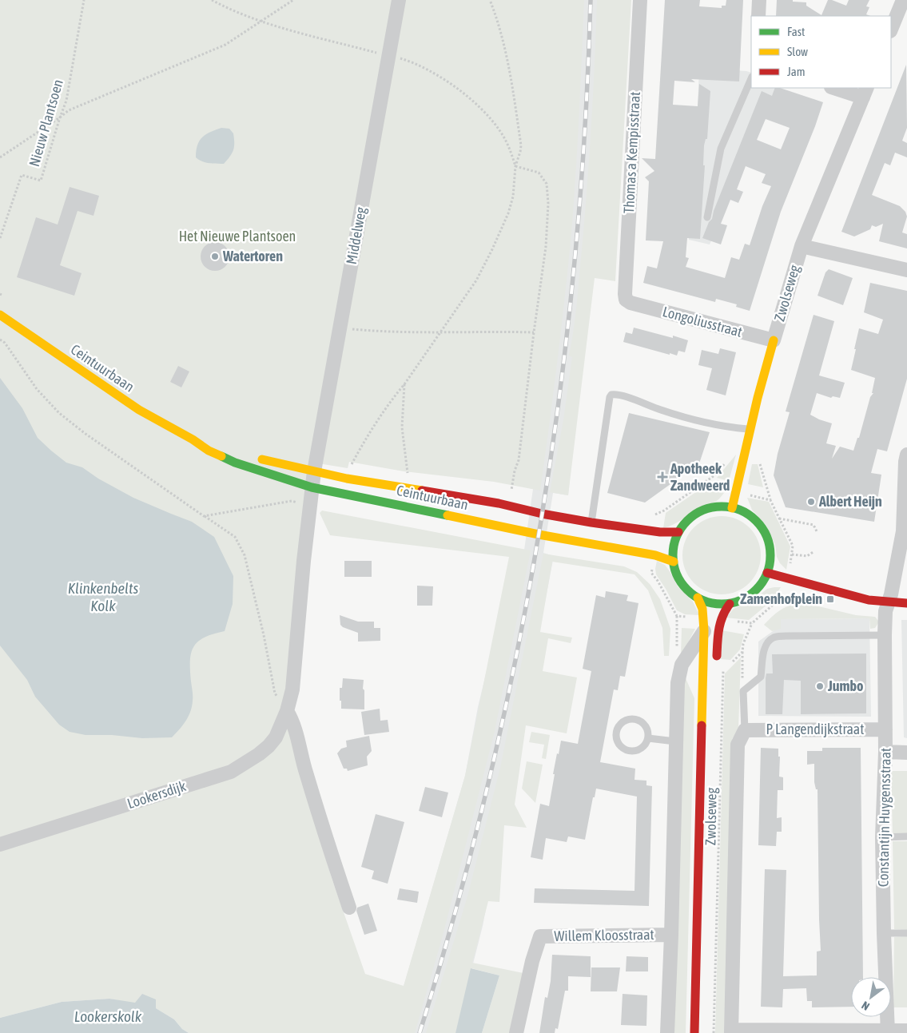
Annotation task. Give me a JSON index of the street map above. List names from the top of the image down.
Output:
{
  "streets": {
    "street": [
      "Thomas a Kempisstraat",
      "Middelweg",
      "Zwolseweg",
      "Longoliusstraat",
      "Ceintuurbaan",
      "P Langendijkstraat",
      "Lookersdijk",
      "Constantijn Huygensstraat",
      "Willem Kloosstraat"
    ],
    "path": ["Nieuw Plantsoen"]
  },
  "crossings": [
    ["Thomas a Kempisstraat", "Longoliusstraat"],
    ["Middelweg", "Ceintuurbaan"],
    ["Middelweg", "Lookersdijk"],
    ["Zwolseweg", "Longoliusstraat"],
    ["Zwolseweg", "Ceintuurbaan"],
    ["Zwolseweg", "P Langendijkstraat"],
    ["Ceintuurbaan", "Lookersdijk"],
    ["P Langendijkstraat", "Constantijn Huygensstraat"]
  ],
  "water": ["Klinkenbelts Kolk", "Lookerskolk"],
  "parks": ["Het Nieuwe Plantsoen"],
  "places": {
    "other": ["Watertoren", "Albert Heijn", "Jumbo"],
    "health": ["Apotheek Zandweerd"],
    "transit": ["Zamenhofplein"]
  },
  "legend": ["Fast", "Slow", "Jam"],
  "north": "bottom left"
}
